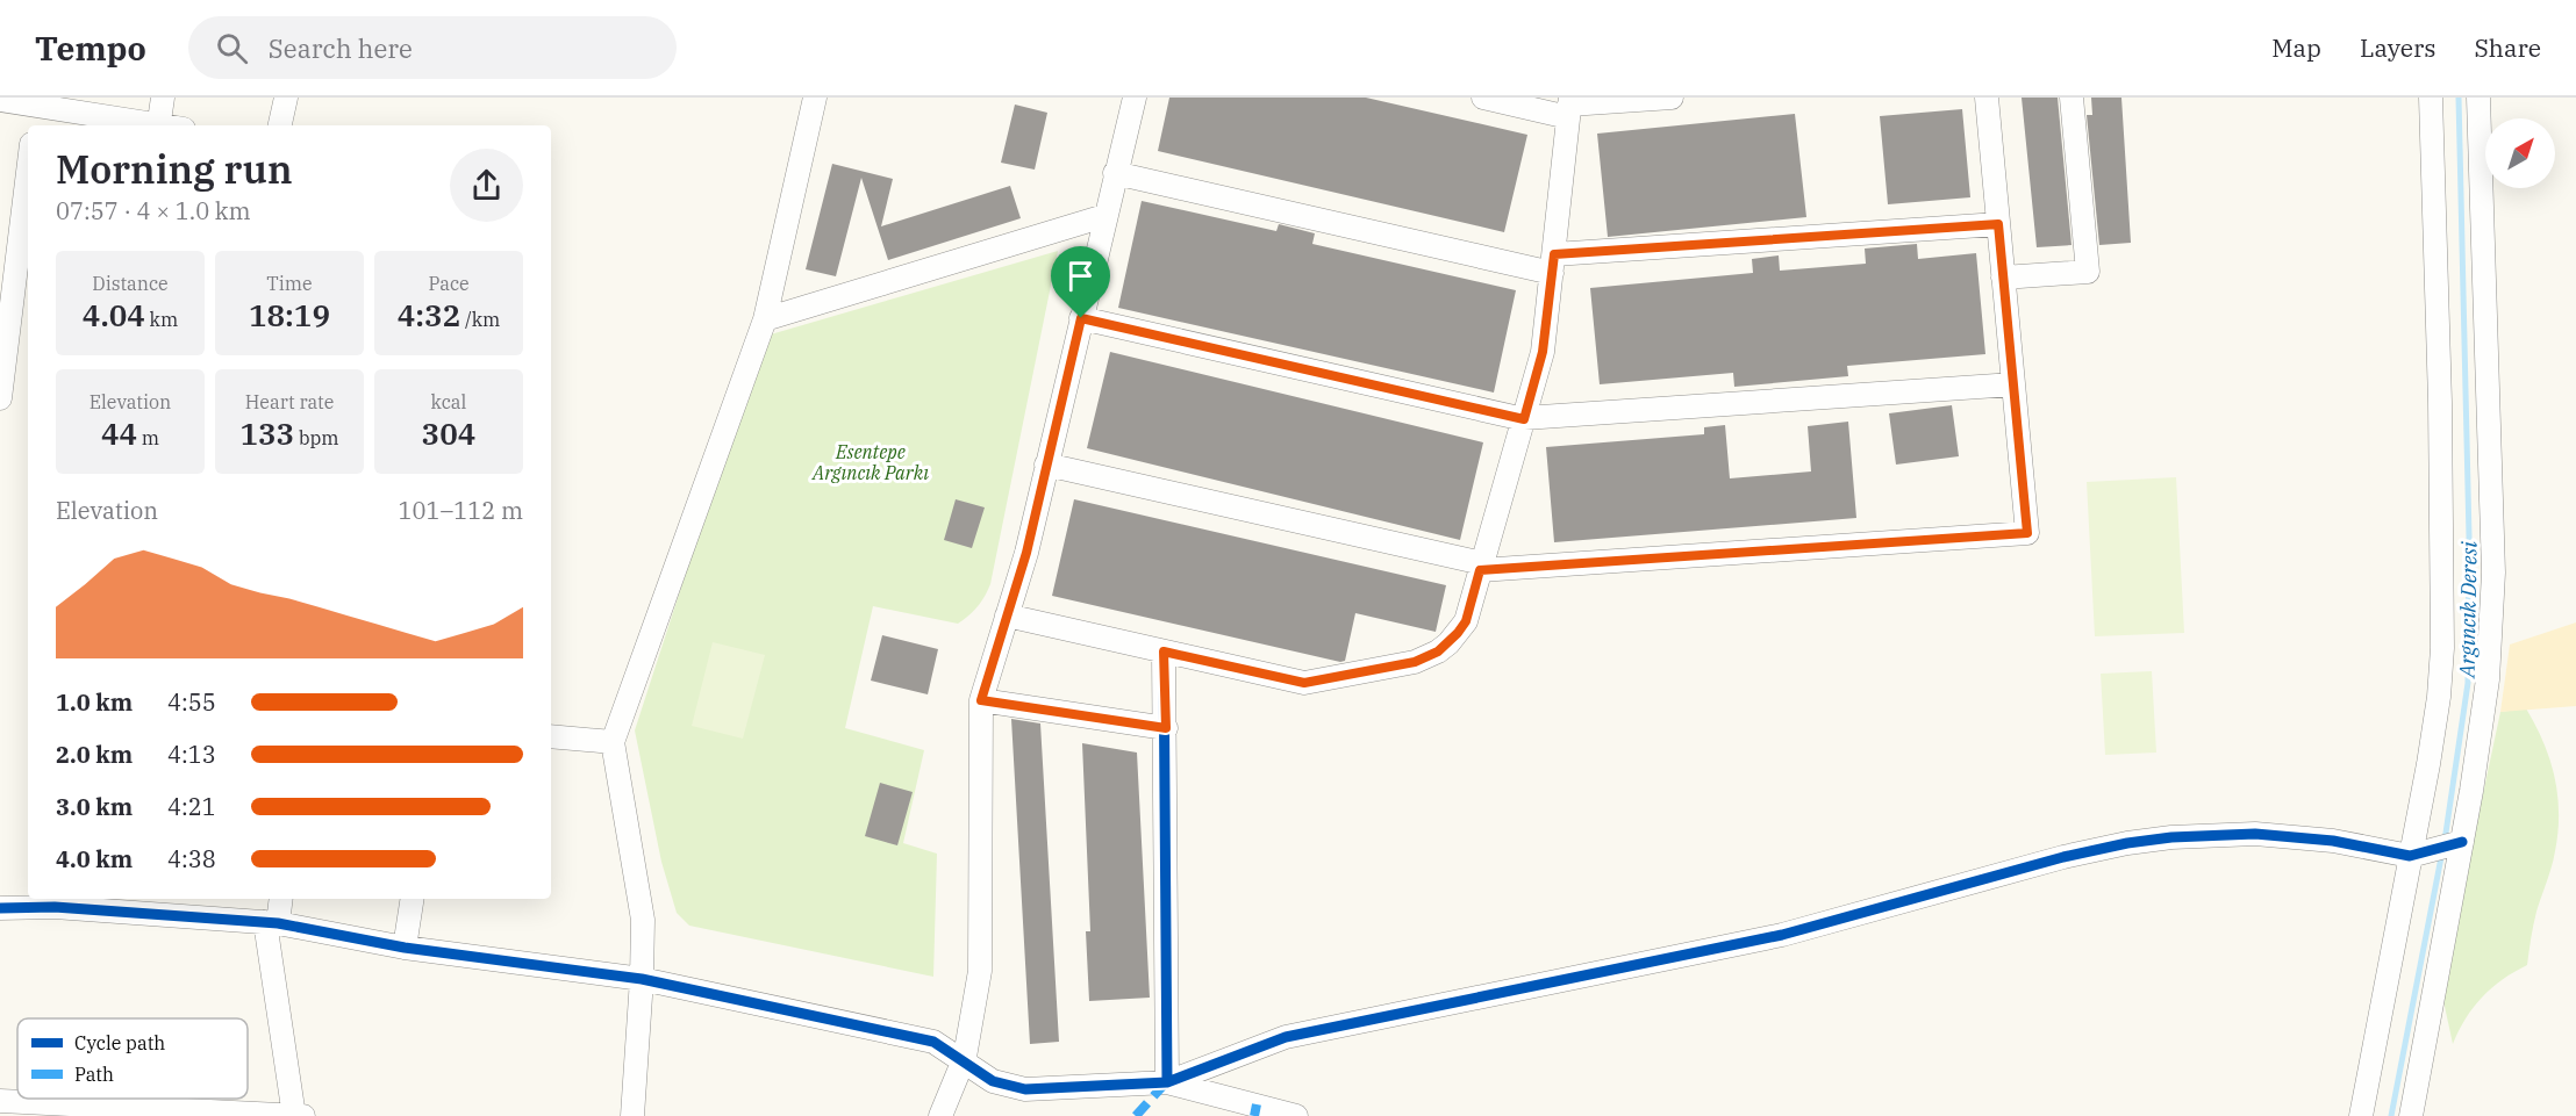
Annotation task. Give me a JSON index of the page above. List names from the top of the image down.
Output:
{
  "water": ["Argıncık Deresi"],
  "parks": ["Esentepe Argıncık Parkı"],
  "legend": ["Cycle path", "Path"],
  "north": "top right",
  "page": {
    "header": "Tempo",
    "search": "Search here",
    "nav": ["Map", "Layers", "Share"],
    "heading": ["Morning run", "07:57 · 4 × 1.0 km"],
    "stats": [
      ["Distance", "4.04 km"],
      ["Time", "18:19"],
      ["Pace", "4:32 /km"],
      ["Elevation", "44 m"],
      ["Heart rate", "133 bpm"],
      ["kcal", "304"]
    ],
    "chart": ["Elevation", "101–112 m"],
    "list": [
      {
        "name": "1.0 km",
        "note": "4:55"
      },
      {
        "name": "2.0 km",
        "note": "4:13"
      },
      {
        "name": "3.0 km",
        "note": "4:21"
      },
      {
        "name": "4.0 km",
        "note": "4:38"
      }
    ]
  }
}
